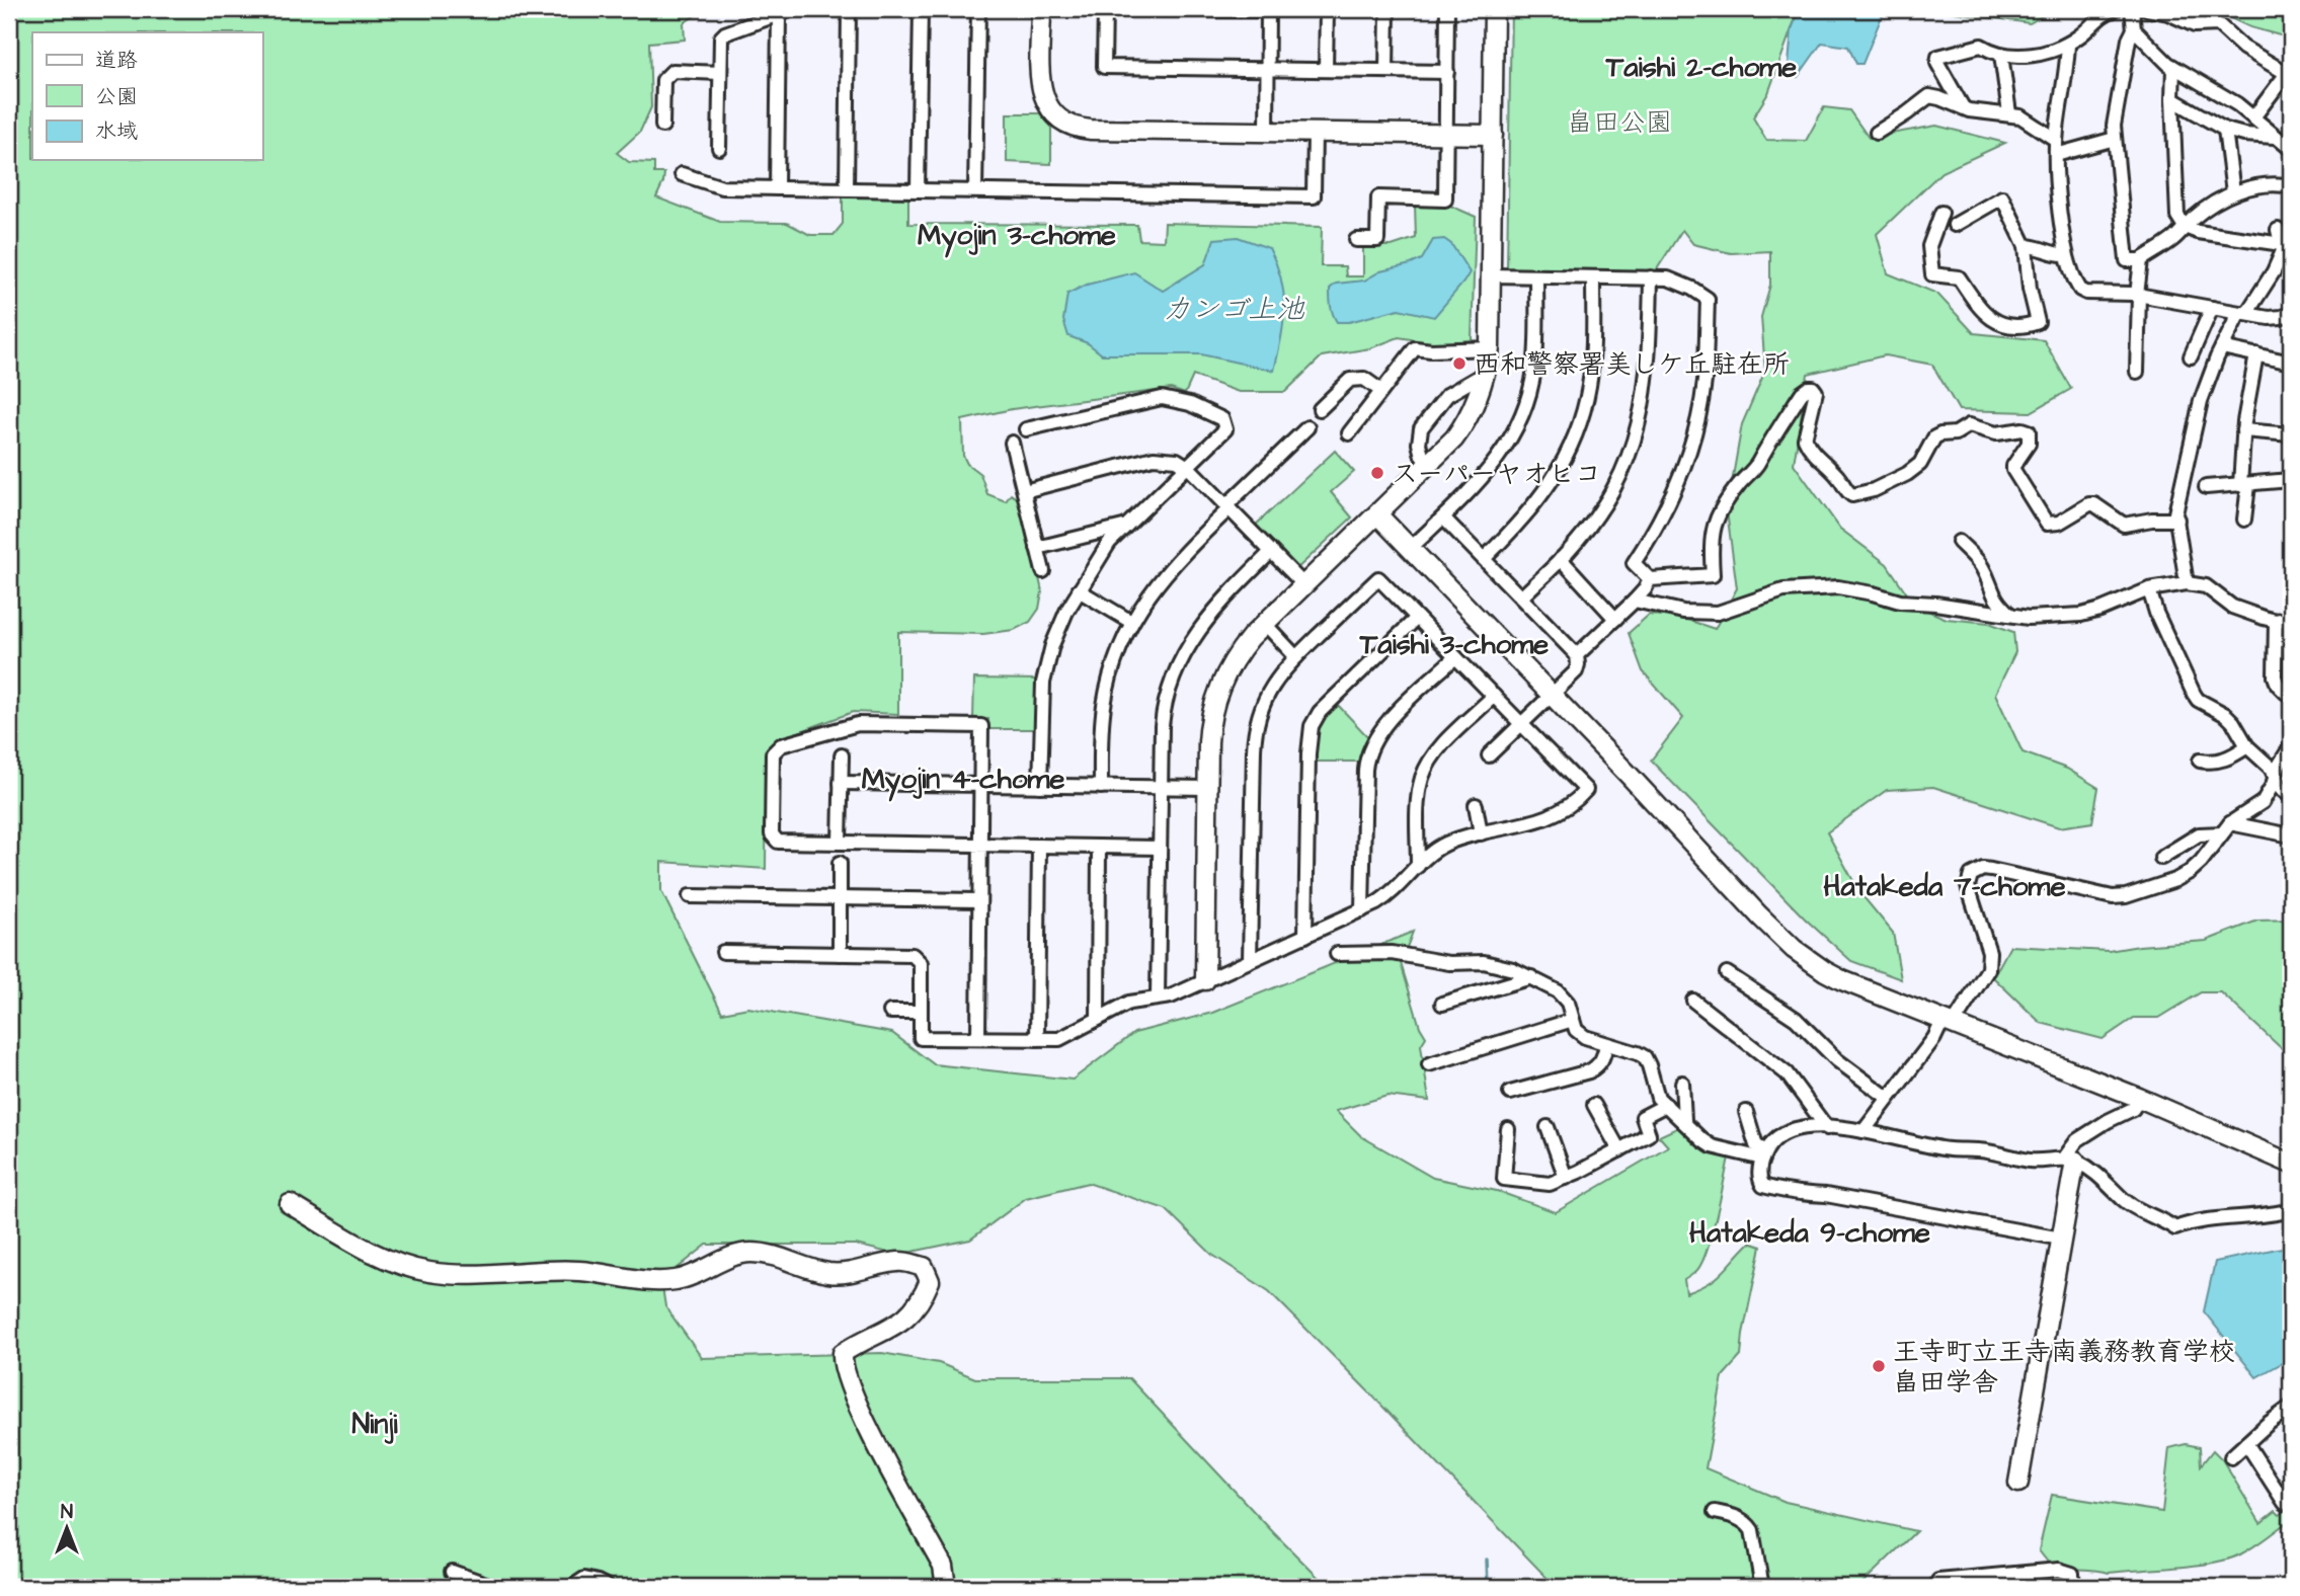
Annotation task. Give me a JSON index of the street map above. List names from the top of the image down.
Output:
{
  "districts": [
    "Taishi 2-chome",
    "Myojin 3-chome",
    "Taishi 3-chome",
    "Myojin 4-chome",
    "Hatakeda 7-chome",
    "Hatakeda 9-chome",
    "Ninji"
  ],
  "water": ["カンゴ上池"],
  "parks": ["畠田公園"],
  "places": ["西和警察署美しケ丘駐在所", "スーパーヤオヒコ", "王寺町立王寺南義務教育学校 畠田学舎"],
  "legend": ["道路", "公園", "水域"],
  "north": "top"
}
